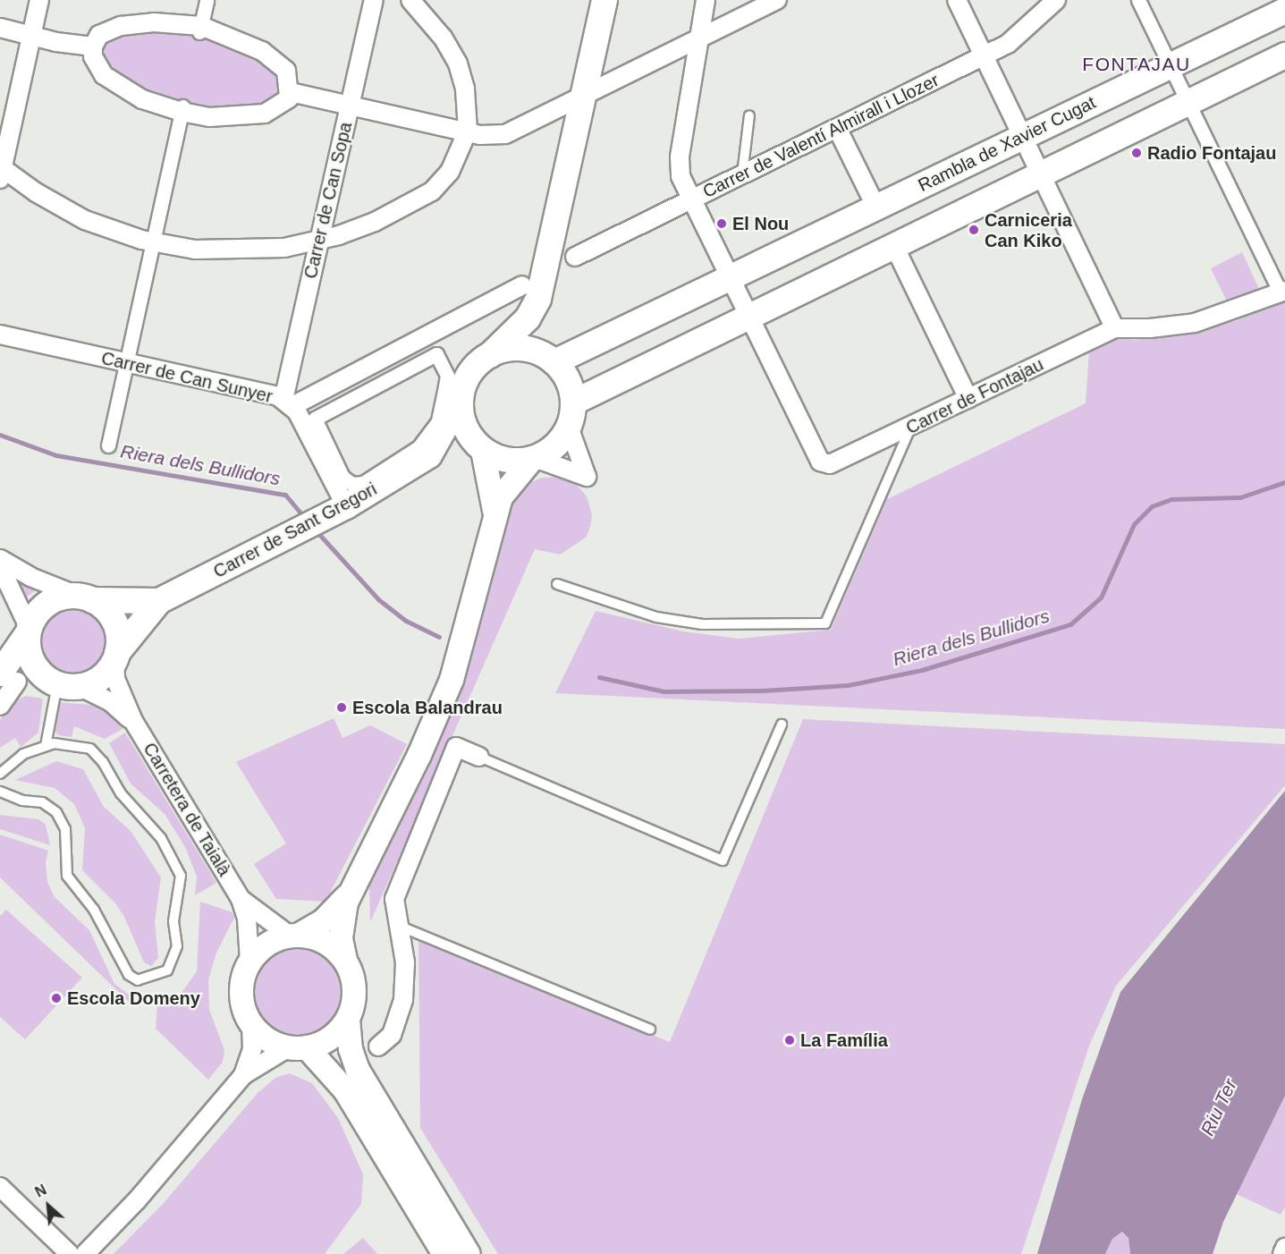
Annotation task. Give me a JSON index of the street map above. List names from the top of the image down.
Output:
{
  "streets": {
    "main road": ["Rambla de Xavier Cugat", "Carrer de Sant Gregori"],
    "street": [
      "Carrer de Valentí Almirall i Llozer",
      "Carrer de Can Sopa",
      "Carrer de Can Sunyer",
      "Carrer de Fontajau",
      "Carretera de Taialà"
    ]
  },
  "crossings": [
    ["Rambla de Xavier Cugat", "Carrer de Sant Gregori"],
    ["Carrer de Can Sopa", "Carrer de Can Sunyer"],
    ["Carrer de Can Sunyer", "Carrer de Sant Gregori"],
    ["Carrer de Sant Gregori", "Carretera de Taialà"]
  ],
  "districts": ["FONTAJAU"],
  "water": ["Riera dels Bullidors", "Riu Ter"],
  "places": [
    "Radio Fontajau",
    "El Nou",
    "Carniceria Can Kiko",
    "Escola Balandrau",
    "Escola Domeny",
    "La Família"
  ],
  "north": "top left"
}
